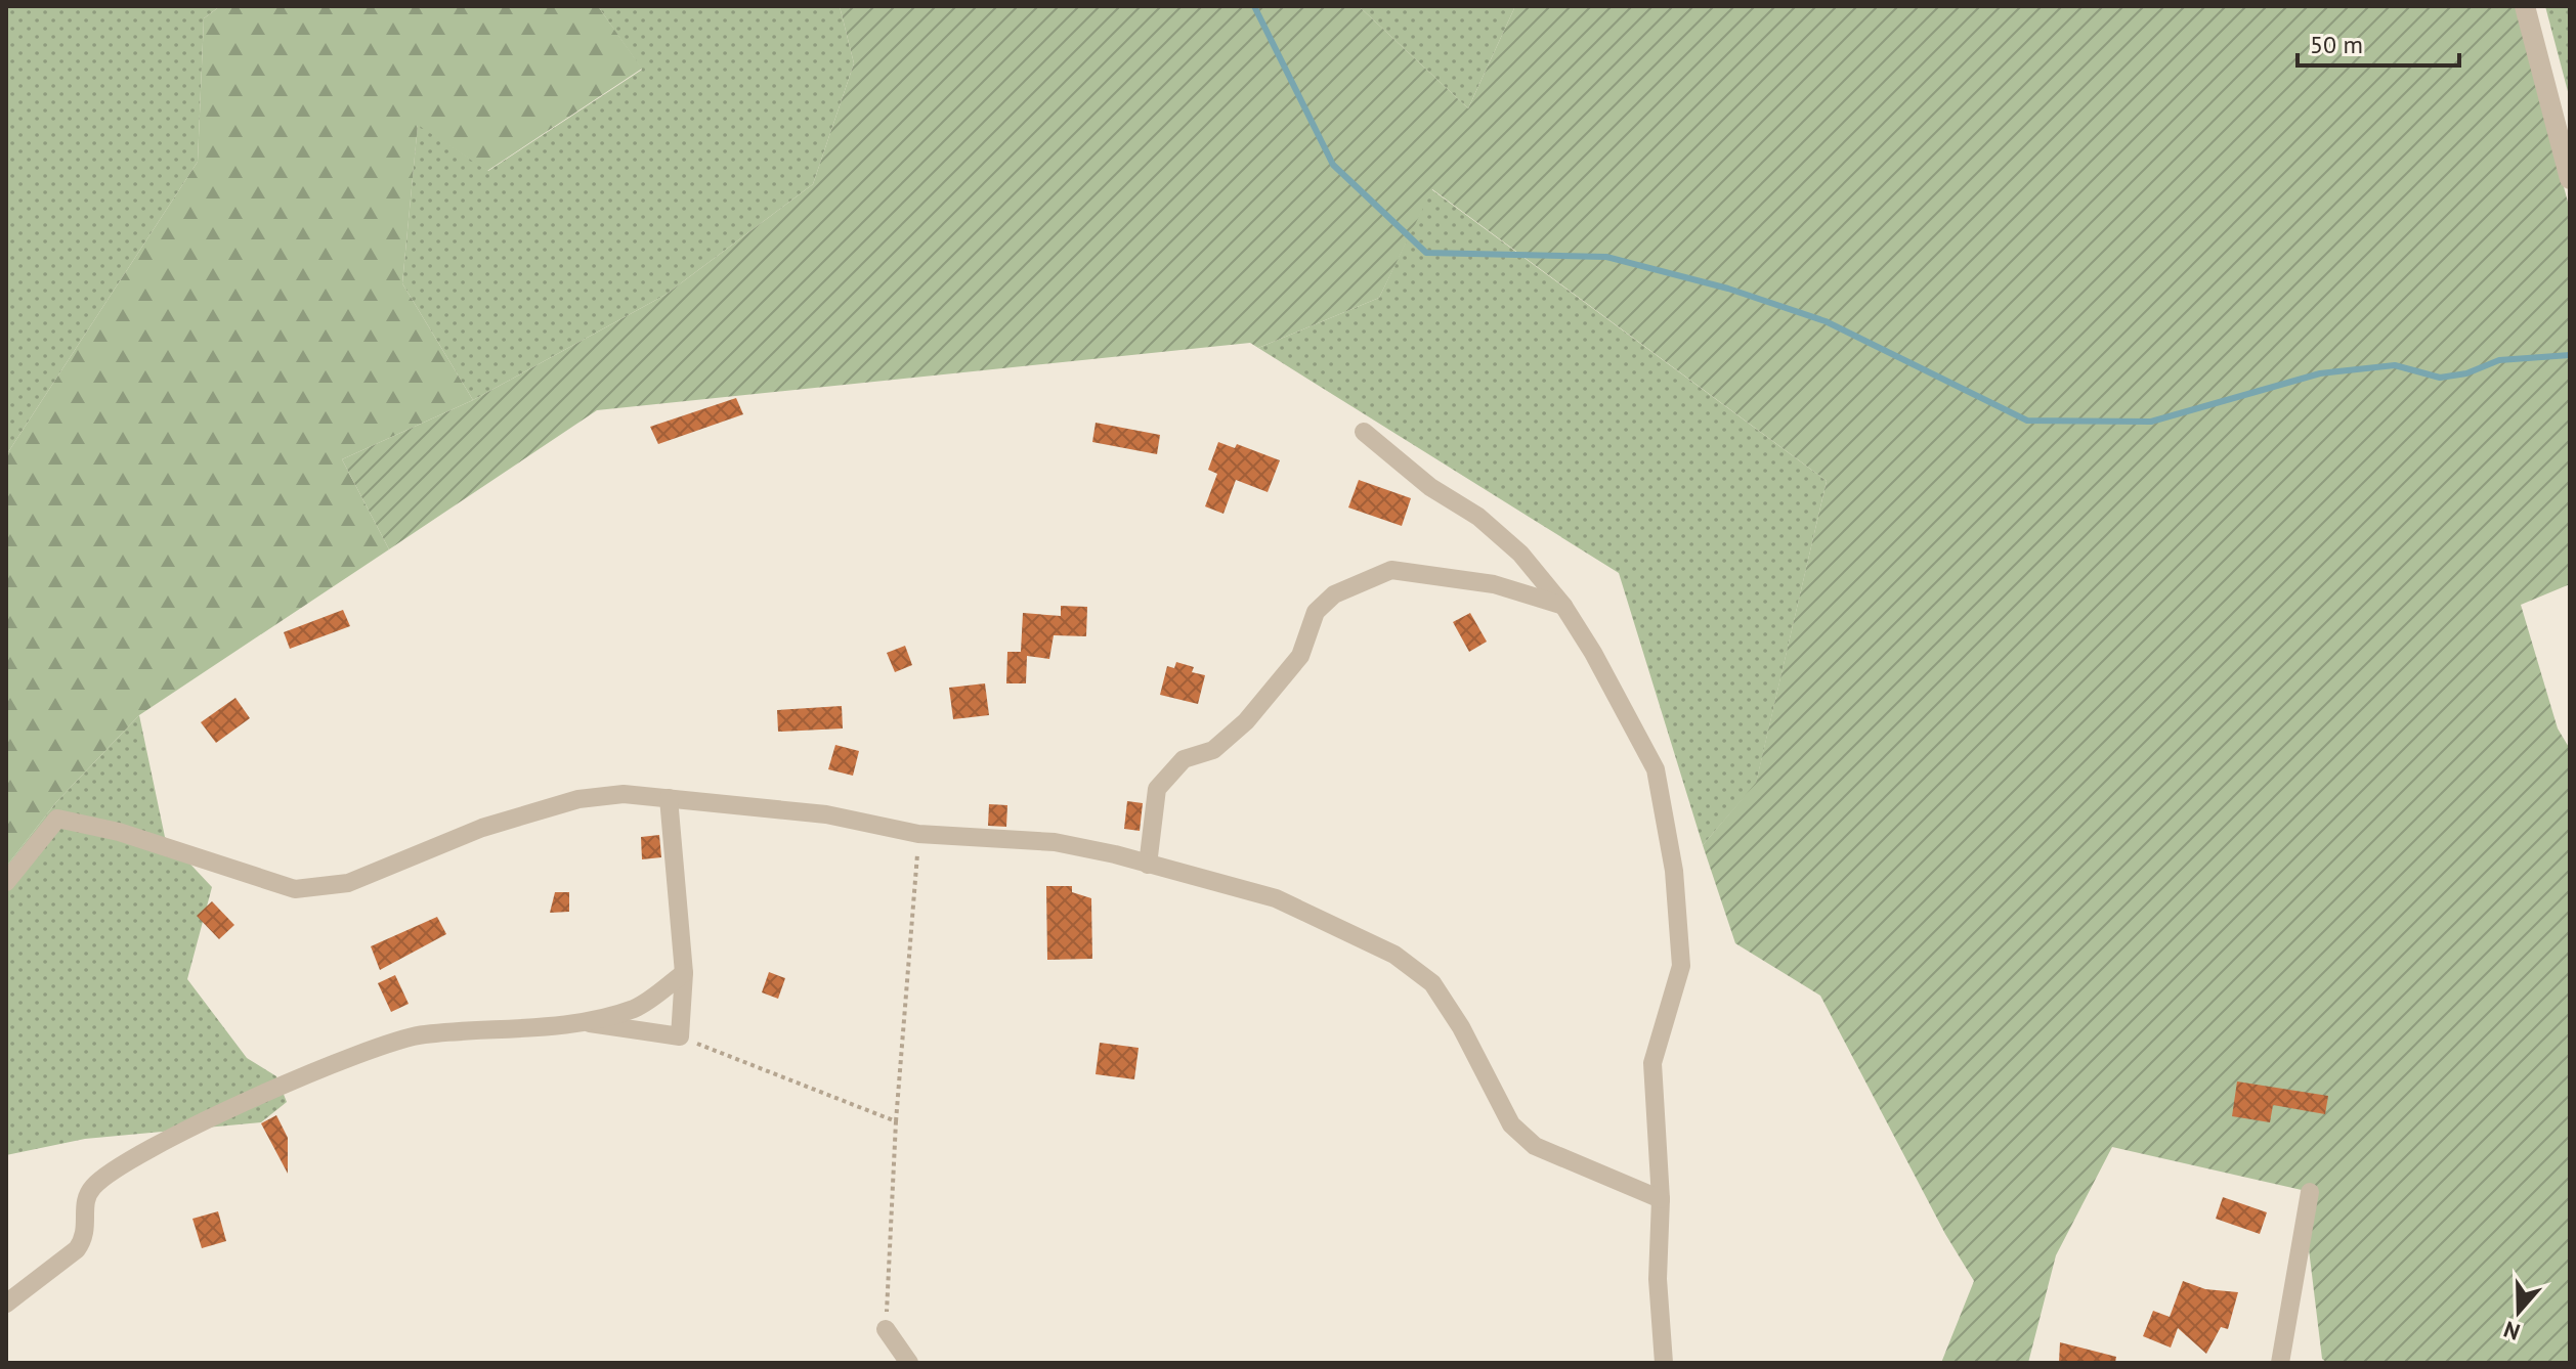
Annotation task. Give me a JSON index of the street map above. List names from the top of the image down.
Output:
{
  "scale_bar": "50 m",
  "north": "bottom"
}
